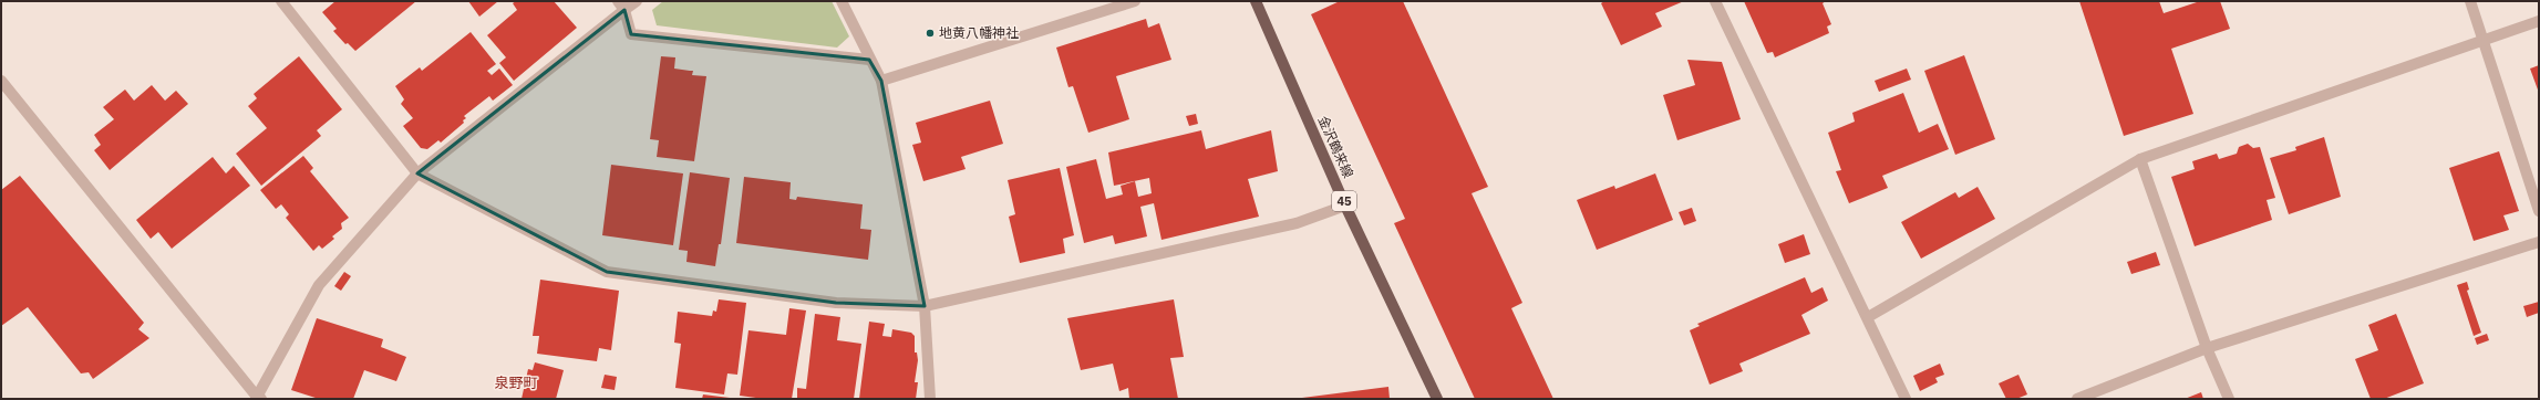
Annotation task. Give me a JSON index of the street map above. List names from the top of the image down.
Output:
{
  "streets": {
    "main road": ["金沢鶴来線", "45"]
  },
  "districts": ["泉野町"],
  "places": ["地黄八幡神社"]
}
